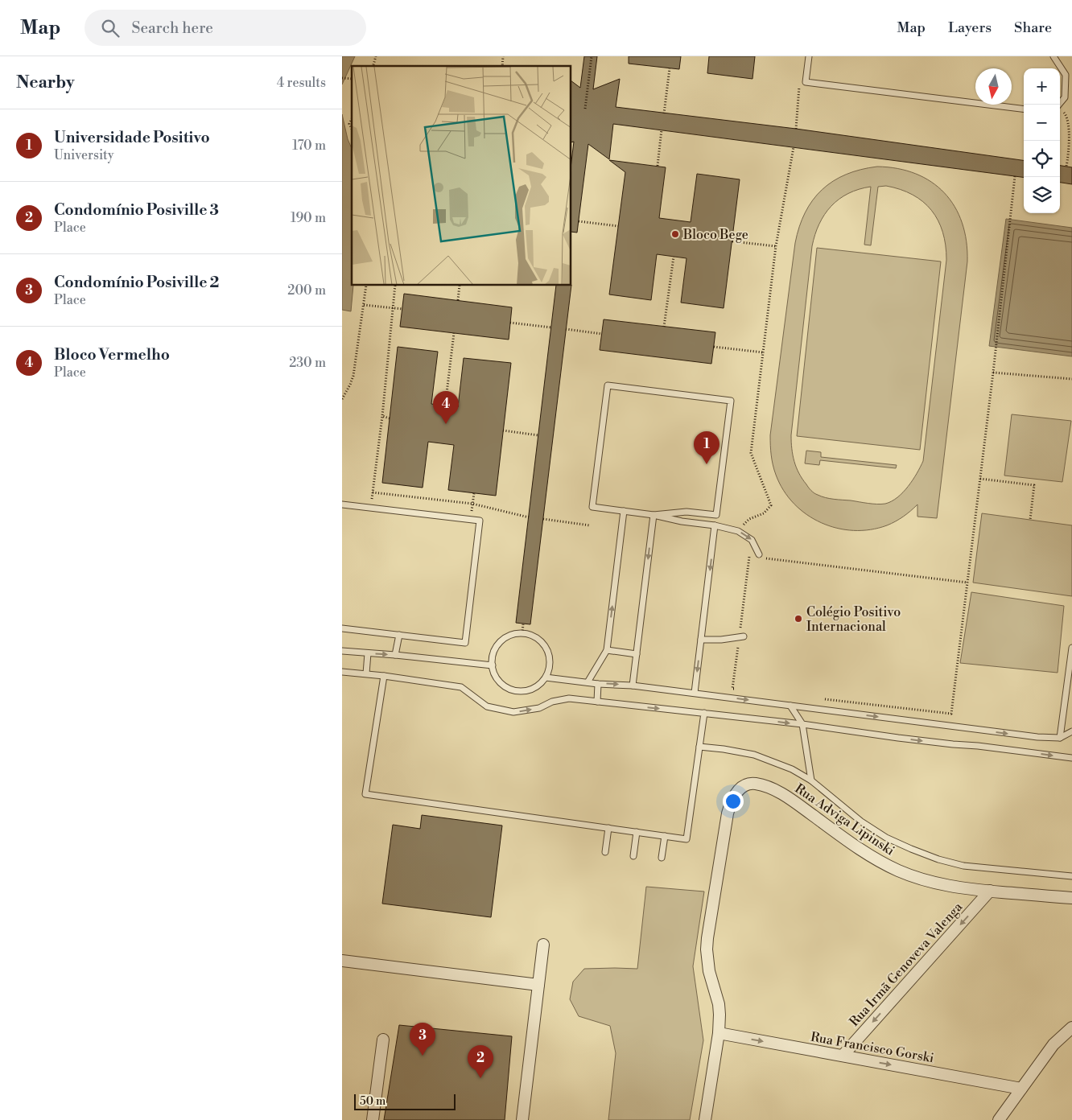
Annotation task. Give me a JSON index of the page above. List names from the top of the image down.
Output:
{
  "streets": {
    "street": ["Rua Adviga Lipinski", "Rua Irmã Genoveva Valenga", "Rua Francisco Gorski"]
  },
  "crossings": [
    ["Rua Adviga Lipinski", "Rua Irmã Genoveva Valenga"],
    ["Rua Adviga Lipinski", "Rua Francisco Gorski"],
    ["Rua Irmã Genoveva Valenga", "Rua Francisco Gorski"]
  ],
  "one_way": ["Rua Irmã Genoveva Valenga", "Rua Francisco Gorski"],
  "places": ["Bloco Bege", "Colégio Positivo Internacional"],
  "scale_bar": "50 m",
  "north": "bottom",
  "page": {
    "header": "Map",
    "search": "Search here",
    "nav": ["Map", "Layers", "Share"],
    "heading": ["Nearby", "4 results"],
    "map_buttons": ["+", "−"],
    "list": [
      {
        "mark": "1",
        "name": "Universidade Positivo",
        "note": "University",
        "value": "170 m"
      },
      {
        "mark": "2",
        "name": "Condomínio Posiville 3",
        "note": "Place",
        "value": "190 m"
      },
      {
        "mark": "3",
        "name": "Condomínio Posiville 2",
        "note": "Place",
        "value": "200 m"
      },
      {
        "mark": "4",
        "name": "Bloco Vermelho",
        "note": "Place",
        "value": "230 m"
      }
    ],
    "pins": [
      "4",
      "1",
      "3",
      "2"
    ],
    "scale": "50 m"
  }
}
